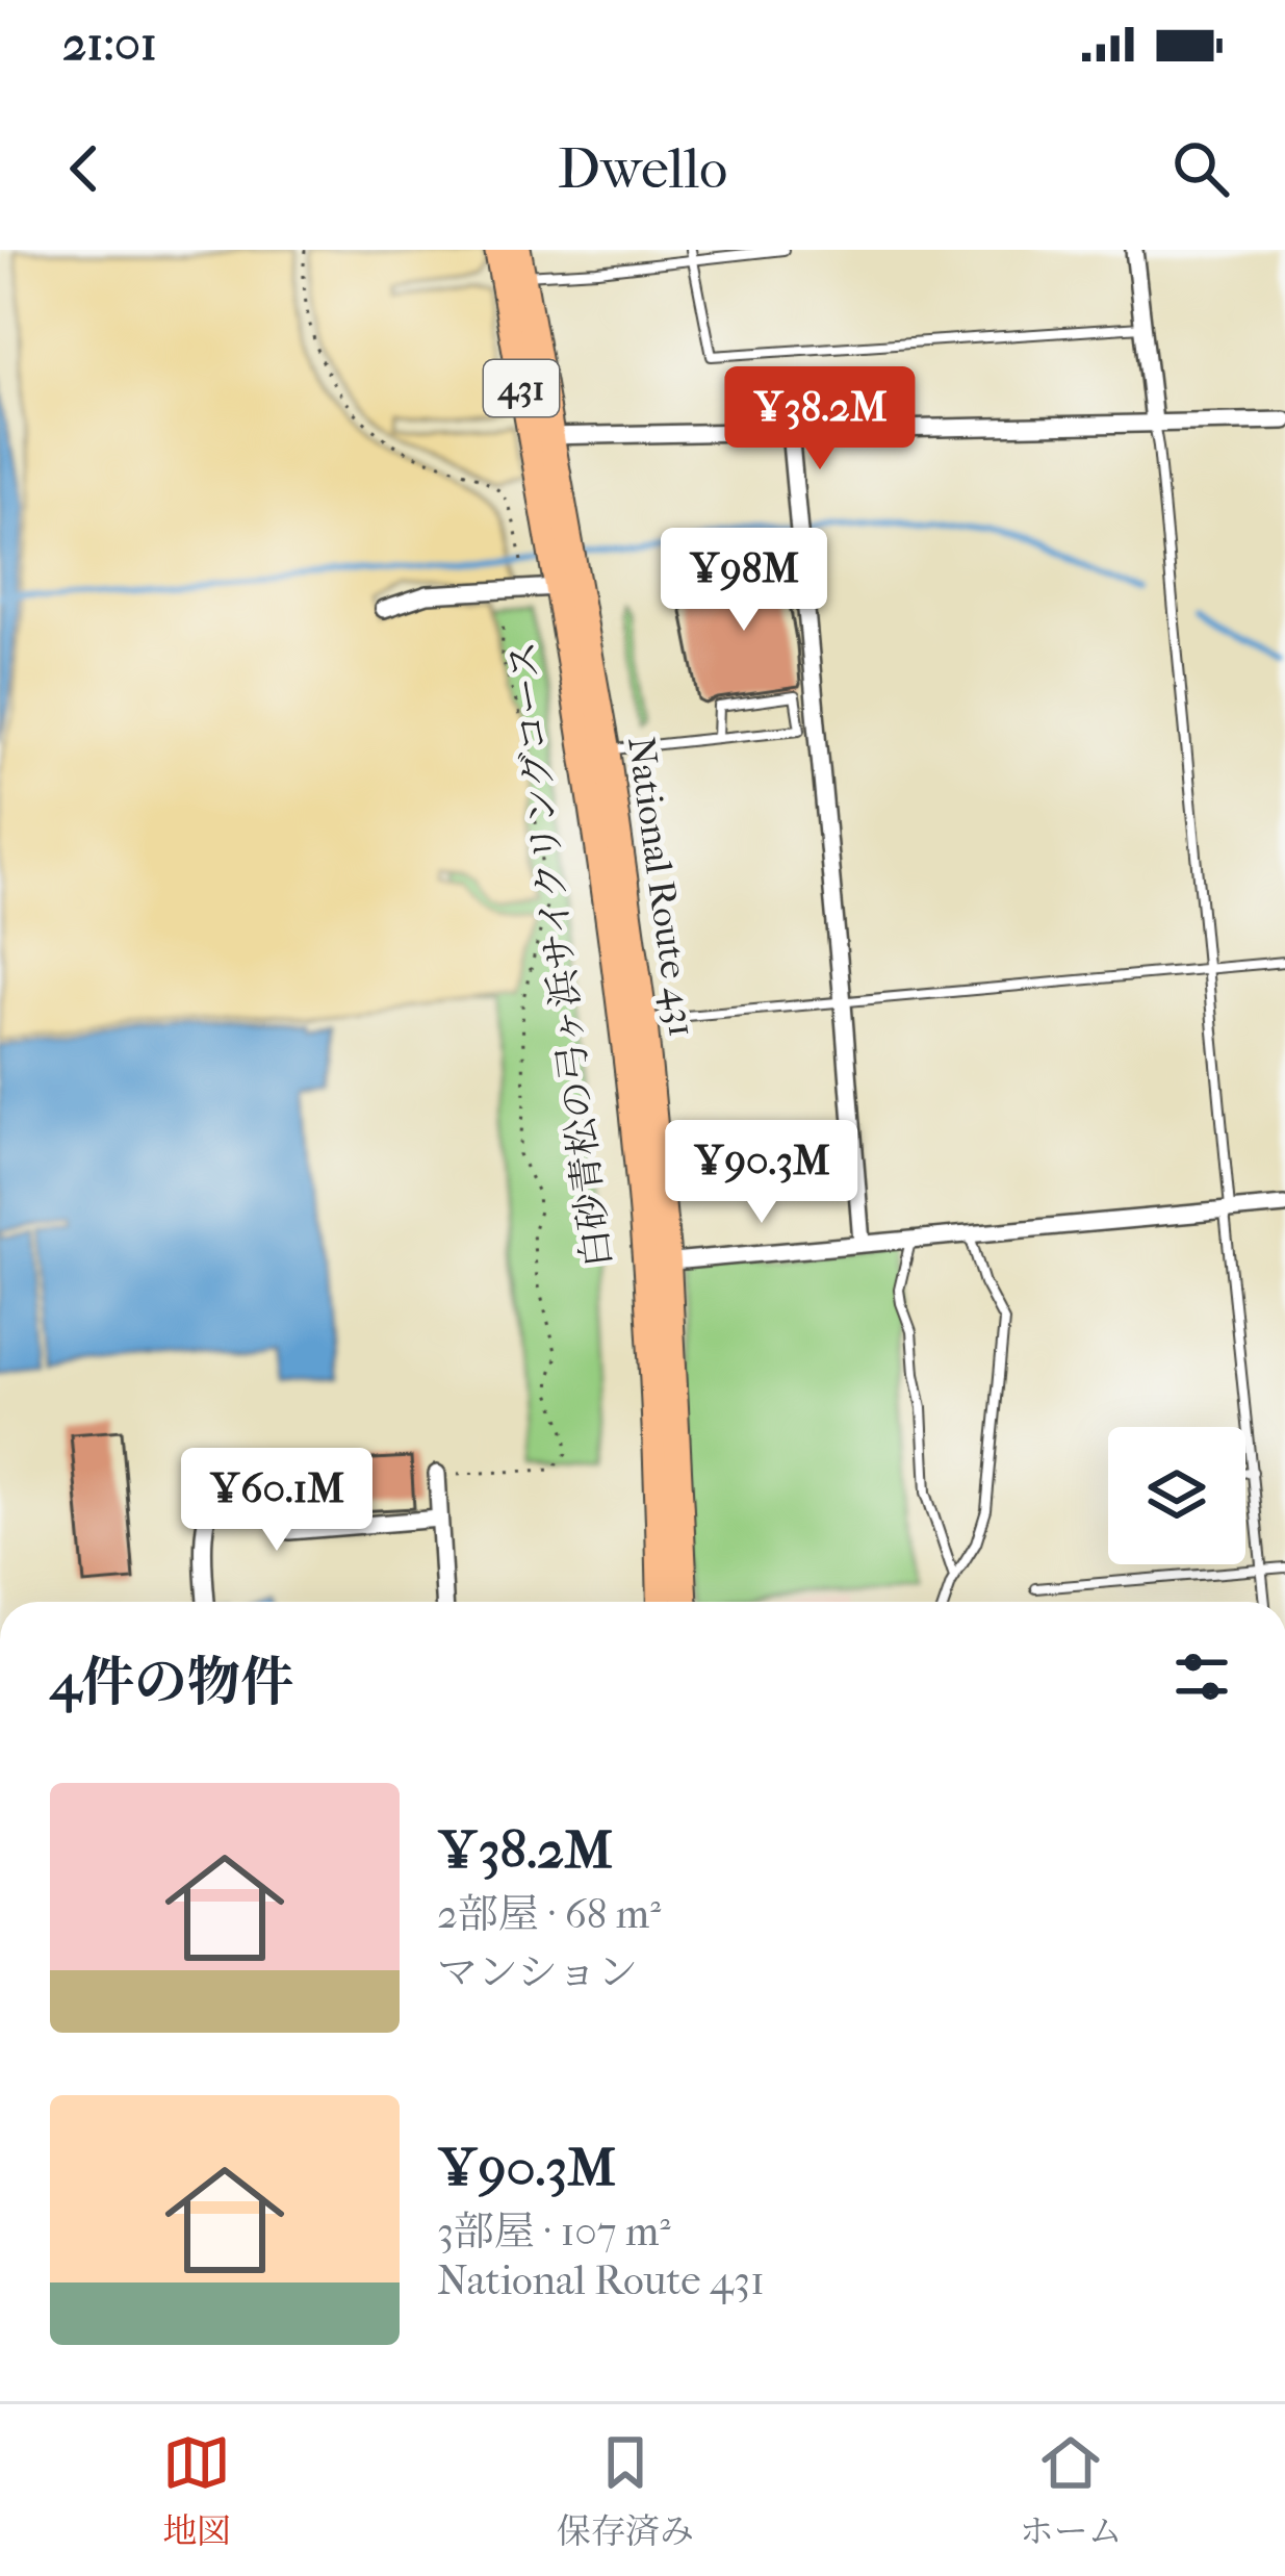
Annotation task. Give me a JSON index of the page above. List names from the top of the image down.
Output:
{
  "streets": {
    "highway": ["431", "National Route 431"],
    "path": ["白砂青松の弓ヶ浜サイクリングコース"]
  },
  "crossings": [
    ["National Route 431", "白砂青松の弓ヶ浜サイクリングコース"]
  ],
  "page": {
    "status": "21:01",
    "header": "Dwello",
    "price": [
      "¥38.2M",
      "¥98M",
      "¥90.3M",
      "¥60.1M"
    ],
    "heading": "4件の物件",
    "list": [
      {
        "name": "¥38.2M",
        "note": "2部屋 · 68 m² · マンション"
      },
      {
        "name": "¥90.3M",
        "note": "3部屋 · 107 m² · National Route 431"
      }
    ],
    "tabs": ["地図", "保存済み", "ホーム"]
  }
}
